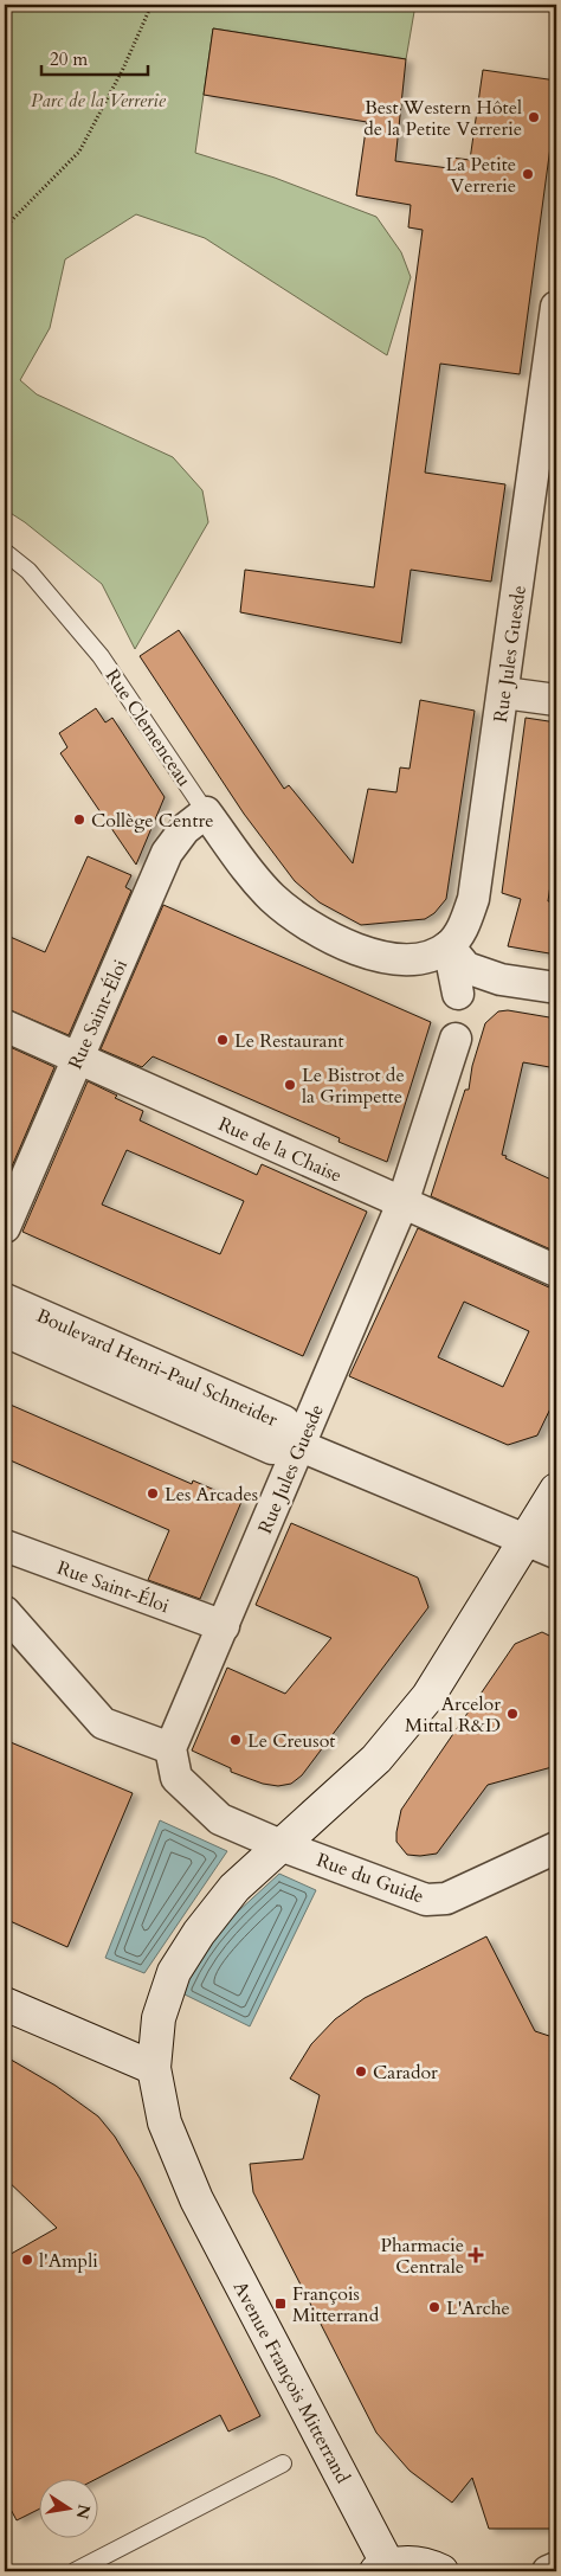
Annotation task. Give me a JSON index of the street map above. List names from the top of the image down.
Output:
{
  "streets": {
    "main road": ["Avenue François Mitterrand"],
    "street": [
      "Rue Jules Guesde",
      "Rue Clemenceau",
      "Rue Saint-Éloi",
      "Rue de la Chaise",
      "Boulevard Henri-Paul Schneider",
      "Rue du Guide"
    ]
  },
  "crossings": [
    ["Rue Jules Guesde", "Rue Clemenceau"],
    ["Rue Jules Guesde", "Rue Saint-Éloi"],
    ["Rue Jules Guesde", "Rue de la Chaise"],
    ["Rue Jules Guesde", "Boulevard Henri-Paul Schneider"],
    ["Rue Clemenceau", "Rue Saint-Éloi"],
    ["Rue Saint-Éloi", "Rue de la Chaise"],
    ["Boulevard Henri-Paul Schneider", "Avenue François Mitterrand"],
    ["Rue du Guide", "Avenue François Mitterrand"]
  ],
  "parks": ["Parc de la Verrerie"],
  "places": {
    "other": [
      "Best Western Hôtel de la Petite Verrerie",
      "La Petite Verrerie",
      "Collège Centre",
      "Le Restaurant",
      "Le Bistrot de la Grimpette",
      "Les Arcades",
      "Arcelor Mittal R&D",
      "Le Creusot",
      "Carador",
      "l'Ampli",
      "L'Arche"
    ],
    "health": ["Pharmacie Centrale"],
    "transit": ["François Mitterrand"]
  },
  "scale_bar": "20 m",
  "north": "right"
}
